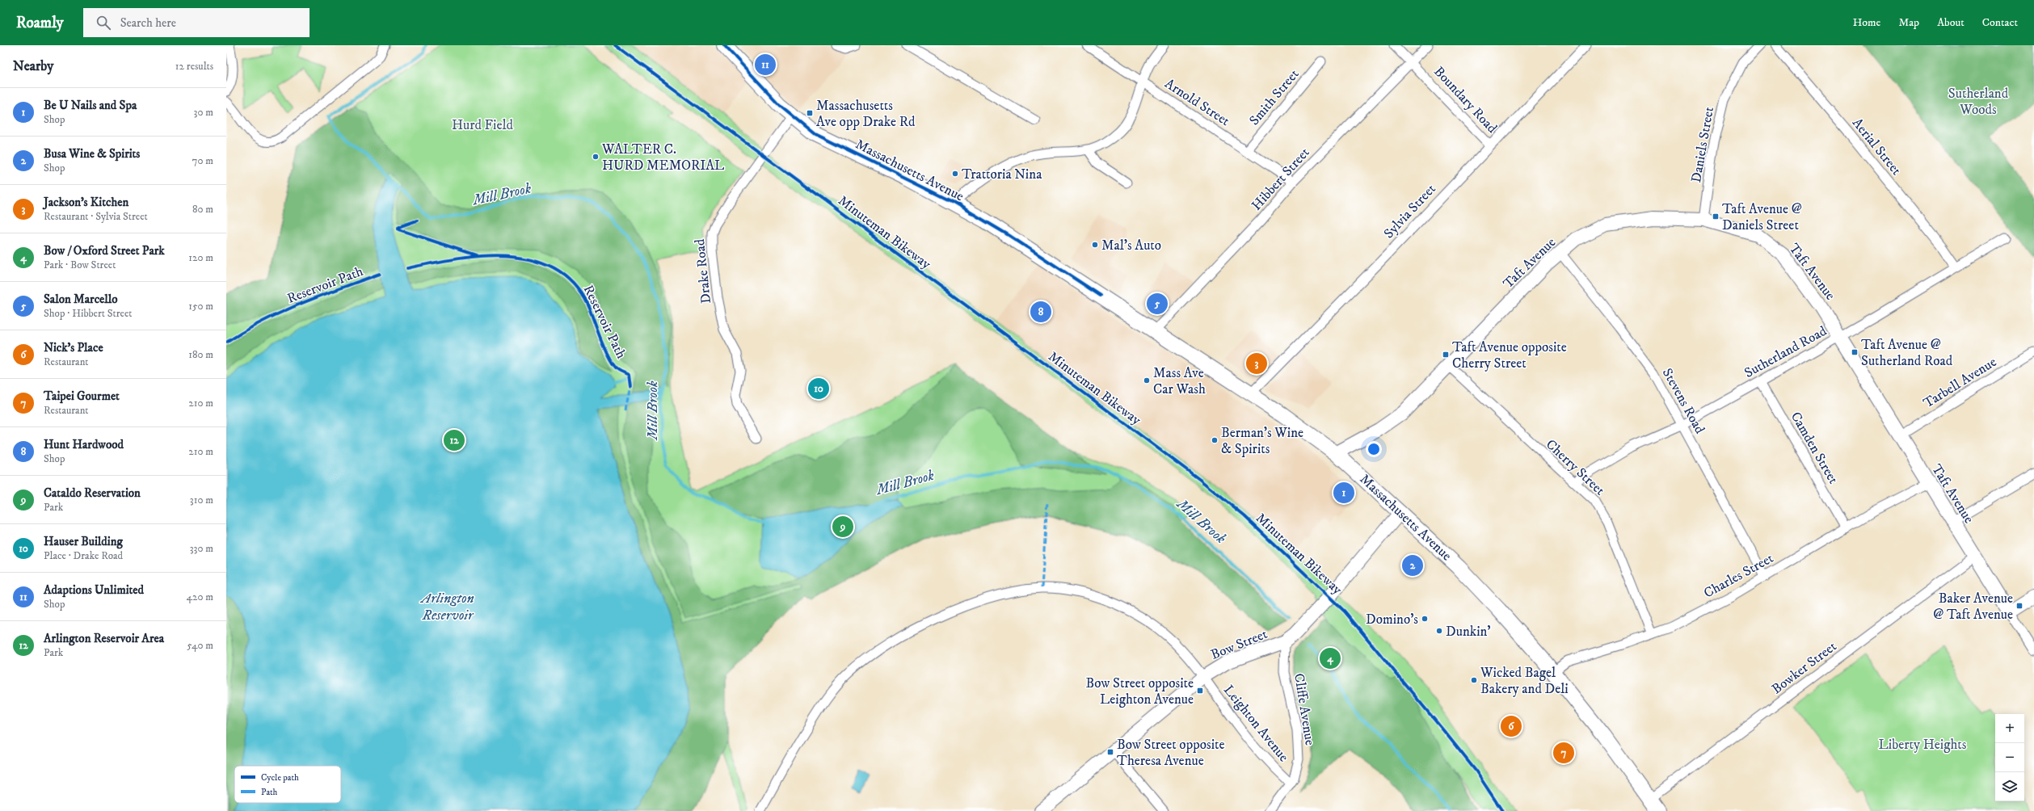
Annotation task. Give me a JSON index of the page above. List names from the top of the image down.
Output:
{
  "streets": {
    "main road": ["Massachusetts Avenue"],
    "street": [
      "Smith Street",
      "Boundary Road",
      "Arnold Street",
      "Daniels Street",
      "Aerial Street",
      "Hibbert Street",
      "Sylvia Street",
      "Taft Avenue",
      "Drake Road",
      "Sutherland Road",
      "Tarbell Avenue",
      "Stevens Road",
      "Camden Street",
      "Cherry Street",
      "Charles Street",
      "Bow Street",
      "Bowker Street",
      "Cliffe Avenue",
      "Leighton Avenue"
    ],
    "cycle path": ["Minuteman Bikeway", "Reservoir Path"]
  },
  "crossings": [
    ["Smith Street", "Arnold Street"],
    ["Boundary Road", "Hibbert Street"],
    ["Boundary Road", "Sylvia Street"],
    ["Arnold Street", "Hibbert Street"],
    ["Daniels Street", "Taft Avenue"],
    ["Aerial Street", "Sutherland Road"],
    ["Massachusetts Avenue", "Hibbert Street"],
    ["Massachusetts Avenue", "Sylvia Street"],
    ["Massachusetts Avenue", "Taft Avenue"],
    ["Massachusetts Avenue", "Drake Road"],
    ["Massachusetts Avenue", "Charles Street"],
    ["Massachusetts Avenue", "Bow Street"],
    ["Massachusetts Avenue", "Bowker Street"],
    ["Taft Avenue", "Sutherland Road"],
    ["Taft Avenue", "Tarbell Avenue"],
    ["Taft Avenue", "Stevens Road"],
    ["Taft Avenue", "Cherry Street"],
    ["Taft Avenue", "Charles Street"],
    ["Taft Avenue", "Bowker Street"],
    ["Sutherland Road", "Stevens Road"],
    ["Sutherland Road", "Camden Street"],
    ["Sutherland Road", "Cherry Street"],
    ["Stevens Road", "Charles Street"],
    ["Camden Street", "Charles Street"],
    ["Cherry Street", "Charles Street"],
    ["Bow Street", "Cliffe Avenue"],
    ["Bow Street", "Leighton Avenue"],
    ["Cliffe Avenue", "Leighton Avenue"]
  ],
  "water": ["Mill Brook", "Arlington Reservoir"],
  "parks": ["Sutherland Woods", "Hurd Field", "Liberty Heights"],
  "places": {
    "transit": [
      "Massachusetts Ave opp Drake Rd",
      "Taft Avenue @ Daniels Street",
      "Taft Avenue @ Sutherland Road",
      "Taft Avenue opposite Cherry Street",
      "Baker Avenue @ Taft Avenue",
      "Bow Street opposite Leighton Avenue",
      "Bow Street opposite Theresa Avenue"
    ],
    "other": [
      "WALTER C. HURD MEMORIAL",
      "Trattoria Nina",
      "Mal's Auto",
      "Mass Ave Car Wash",
      "Berman's Wine & Spirits",
      "Domino's",
      "Dunkin'",
      "Wicked Bagel Bakery and Deli"
    ]
  },
  "legend": ["Cycle path", "Path"],
  "page": {
    "header": "Roamly",
    "search": "Search here",
    "nav": [
      "Home",
      "Map",
      "About",
      "Contact"
    ],
    "heading": ["Nearby", "12 results"],
    "pins": [
      "11",
      "5",
      "8",
      "3",
      "10",
      "12",
      "1",
      "9",
      "2",
      "4",
      "6",
      "7"
    ],
    "list": [
      {
        "mark": "1",
        "name": "Be U Nails and Spa",
        "note": "Shop",
        "value": "30 m"
      },
      {
        "mark": "2",
        "name": "Busa Wine & Spirits",
        "note": "Shop",
        "value": "70 m"
      },
      {
        "mark": "3",
        "name": "Jackson's Kitchen",
        "note": "Restaurant · Sylvia Street",
        "value": "80 m"
      },
      {
        "mark": "4",
        "name": "Bow / Oxford Street Park",
        "note": "Park · Bow Street",
        "value": "120 m"
      },
      {
        "mark": "5",
        "name": "Salon Marcello",
        "note": "Shop · Hibbert Street",
        "value": "150 m"
      },
      {
        "mark": "6",
        "name": "Nick's Place",
        "note": "Restaurant",
        "value": "180 m"
      },
      {
        "mark": "7",
        "name": "Taipei Gourmet",
        "note": "Restaurant",
        "value": "210 m"
      },
      {
        "mark": "8",
        "name": "Hunt Hardwood",
        "note": "Shop",
        "value": "210 m"
      },
      {
        "mark": "9",
        "name": "Cataldo Reservation",
        "note": "Park",
        "value": "310 m"
      },
      {
        "mark": "10",
        "name": "Hauser Building",
        "note": "Place · Drake Road",
        "value": "330 m"
      },
      {
        "mark": "11",
        "name": "Adaptions Unlimited",
        "note": "Shop",
        "value": "420 m"
      },
      {
        "mark": "12",
        "name": "Arlington Reservoir Area",
        "note": "Park",
        "value": "540 m"
      }
    ],
    "map_buttons": ["+", "−"]
  }
}
